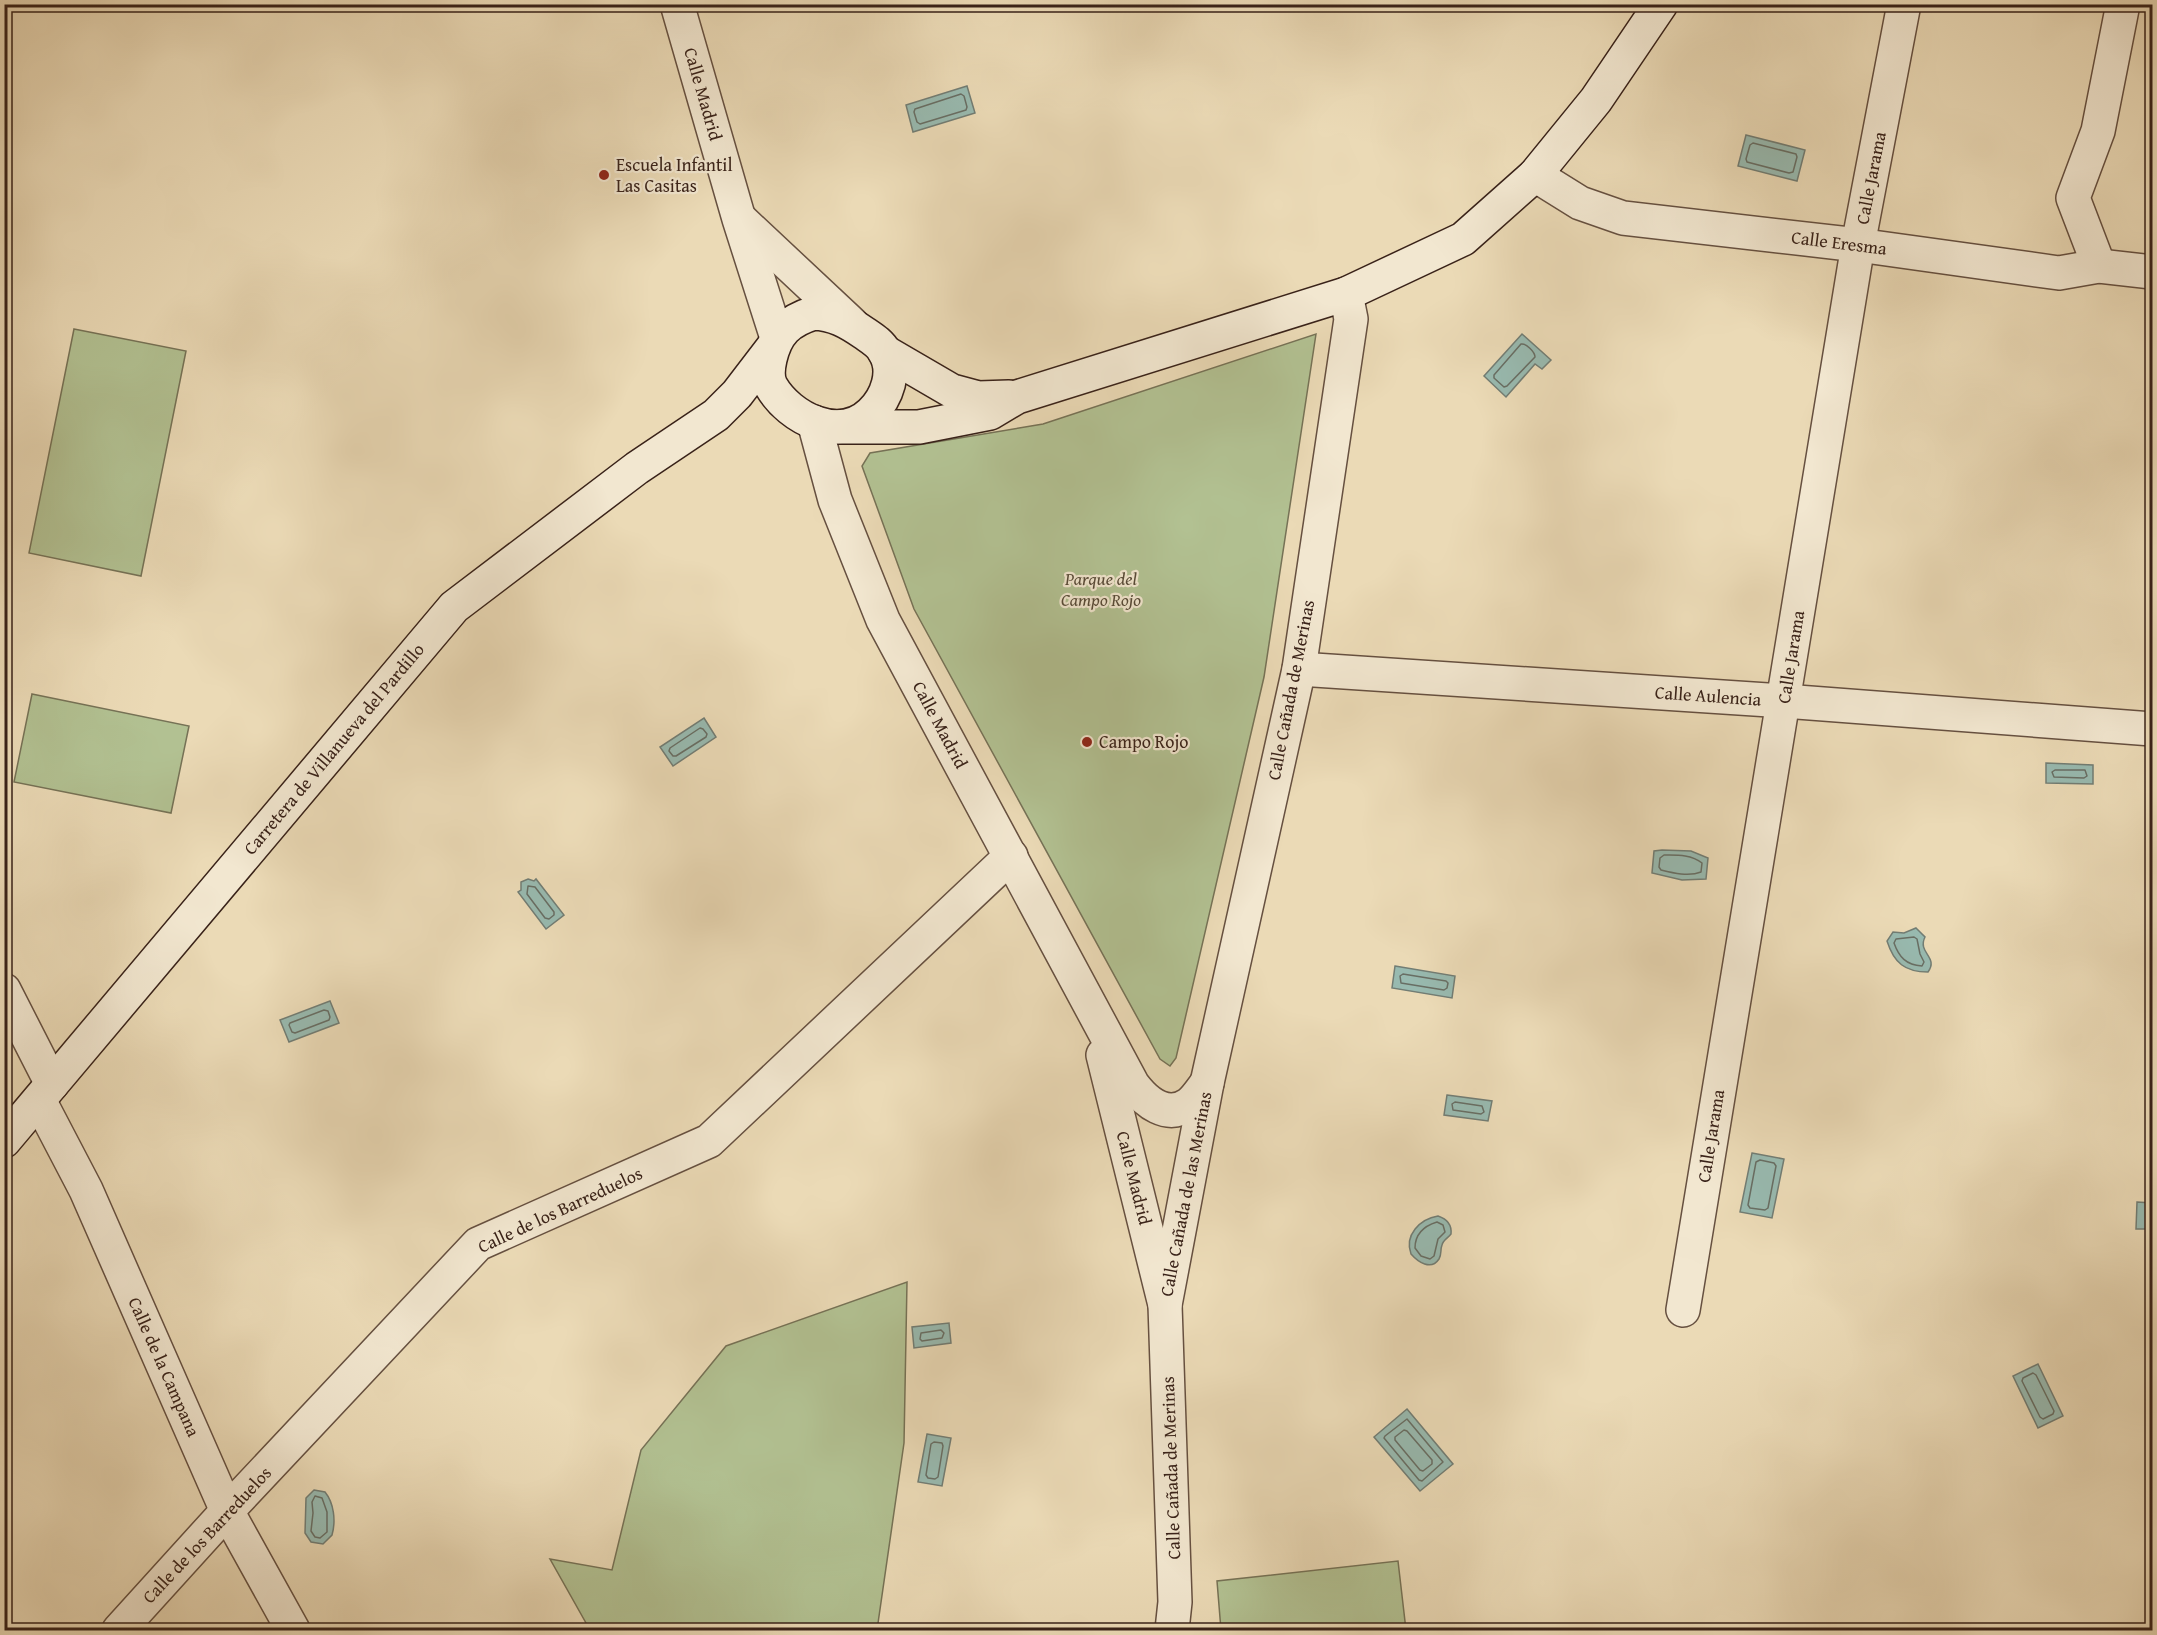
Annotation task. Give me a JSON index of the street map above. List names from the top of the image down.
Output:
{
  "streets": {
    "street": [
      "Calle Madrid",
      "Calle Jarama",
      "Calle Eresma",
      "Calle Cañada de Merinas",
      "Calle Aulencia",
      "Carretera de Villanueva del Pardillo",
      "Calle Cañada de las Merinas",
      "Calle de los Barreduelos",
      "Calle de la Campana"
    ]
  },
  "crossings": [
    ["Calle Madrid", "Calle Cañada de Merinas"],
    ["Calle Madrid", "Carretera de Villanueva del Pardillo"],
    ["Calle Madrid", "Calle Cañada de las Merinas"],
    ["Calle Madrid", "Calle de los Barreduelos"],
    ["Calle Jarama", "Calle Eresma"],
    ["Calle Jarama", "Calle Aulencia"],
    ["Calle Cañada de Merinas", "Calle Aulencia"],
    ["Calle Cañada de Merinas", "Calle Cañada de las Merinas"],
    ["Carretera de Villanueva del Pardillo", "Calle de la Campana"],
    ["Calle de los Barreduelos", "Calle de la Campana"]
  ],
  "parks": ["Parque del Campo Rojo"],
  "places": ["Escuela Infantil Las Casitas", "Campo Rojo"]
}
